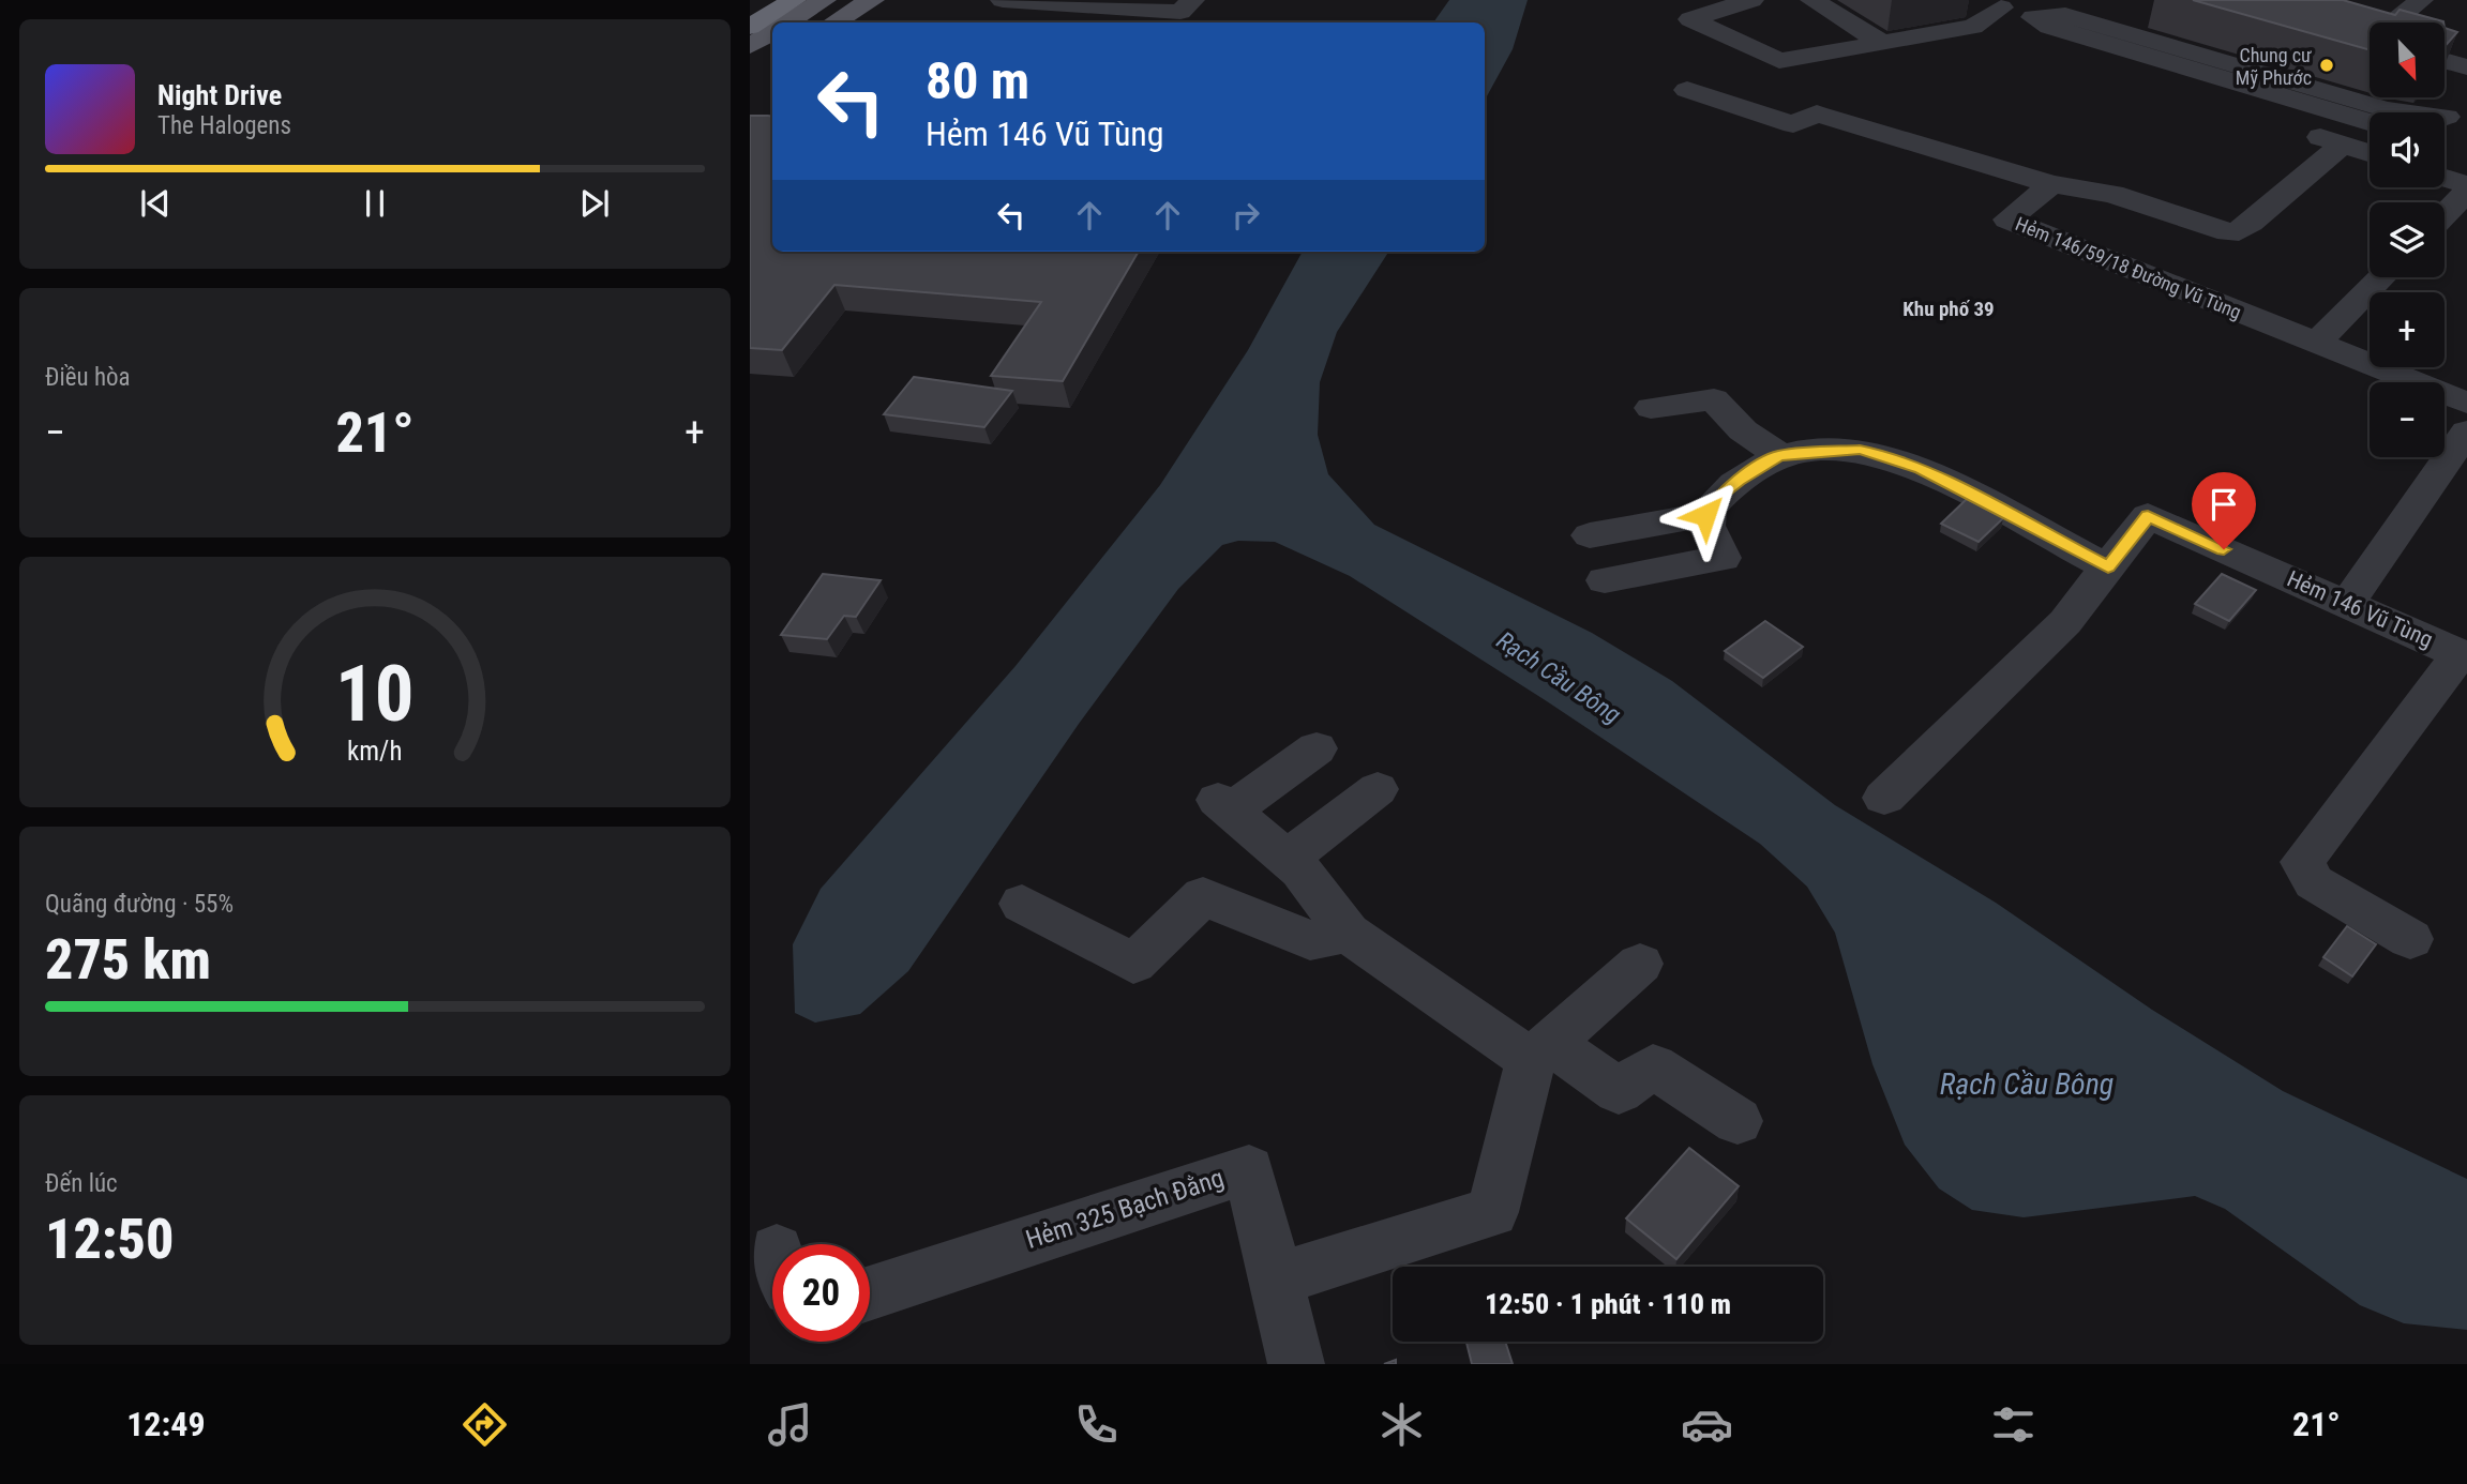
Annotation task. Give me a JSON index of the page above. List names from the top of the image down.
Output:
{
  "streets": {
    "street": ["Hẻm 146/59/18 Đường Vũ Tùng", "Hẻm 146 Vũ Tùng", "Hẻm 325 Bạch Đằng"]
  },
  "districts": ["Khu phố 39"],
  "water": ["Rạch Cầu Bông"],
  "places": ["Chung cư Mỹ Phước"],
  "north": "bottom right",
  "page": {
    "map_buttons": ["+", "−"],
    "turn": ["80 m", "Hẻm 146 Vũ Tùng"],
    "song": ["Night Drive", "The Halogens"],
    "tile": [
      "Điều hòa",
      ["Quãng đường · 55%", "275 km"],
      ["Đến lúc", "12:50"]
    ],
    "heat": ["−", "21°", "+"],
    "limit": "20",
    "trip": "12:50 · 1 phút · 110 m",
    "tabs": ["12:49", "21°"],
    "gauge": ["10", "km/h"]
  }
}
